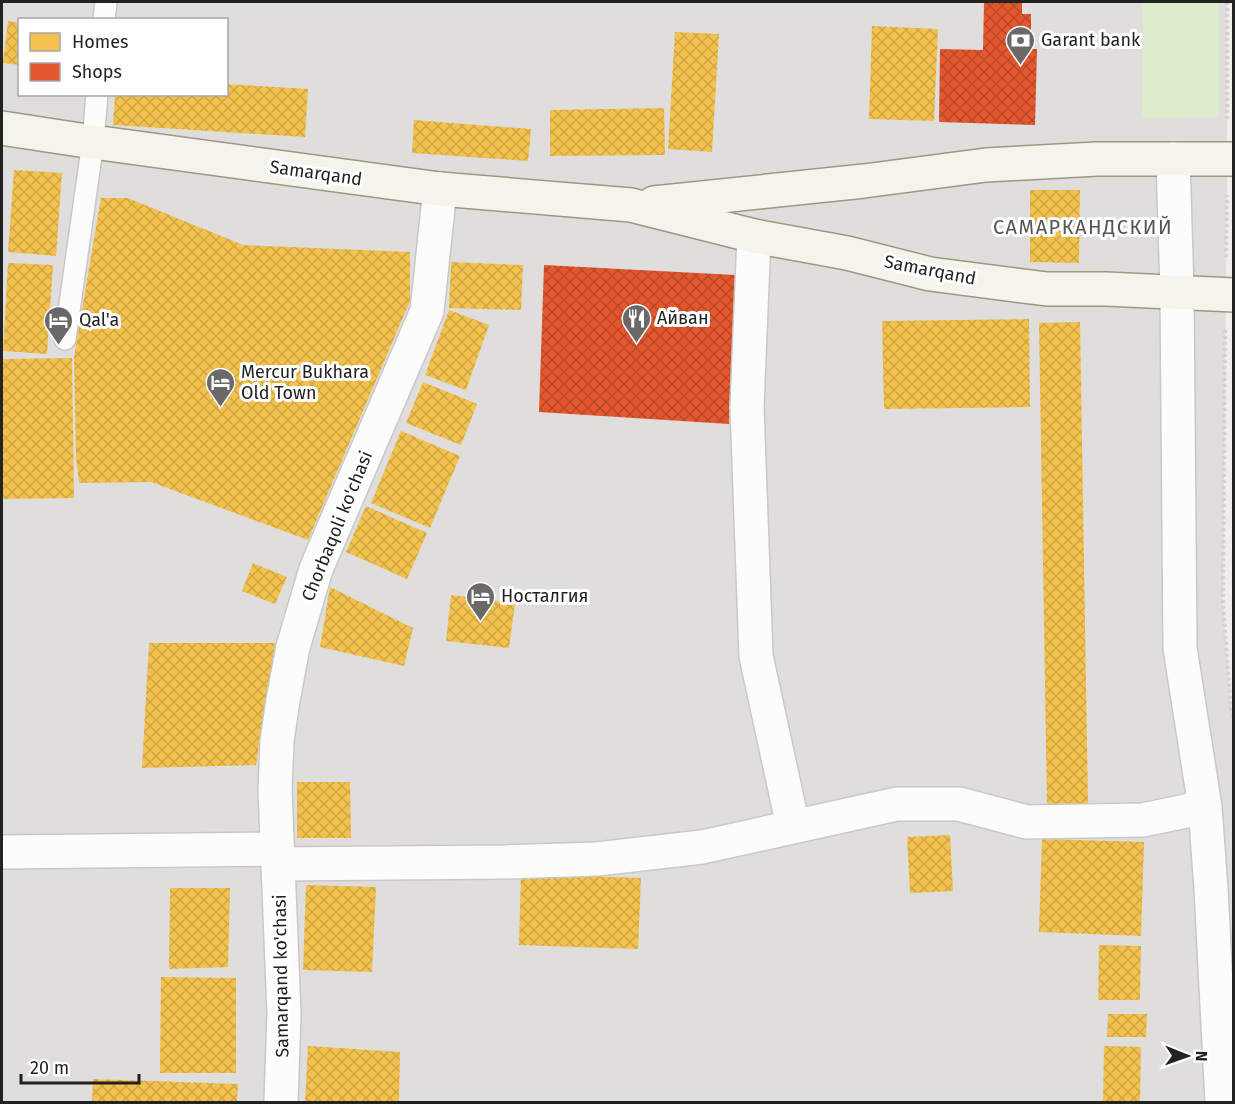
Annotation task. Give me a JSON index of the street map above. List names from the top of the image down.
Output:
{
  "streets": {
    "street": ["Samarqand", "Chorbaqoli ko'chasi", "Samarqand ko'chasi"]
  },
  "crossings": [
    ["Samarqand", "Chorbaqoli ko'chasi"],
    ["Chorbaqoli ko'chasi", "Samarqand ko'chasi"]
  ],
  "districts": ["САМАРКАНДСКИЙ"],
  "places": {
    "bank": ["Garant bank"],
    "restaurant": ["Айван"],
    "hotel": ["Qal'a", "Mercur Bukhara Old Town", "Носталгия"]
  },
  "legend": ["Homes", "Shops"],
  "scale_bar": "20 m",
  "north": "right"
}
